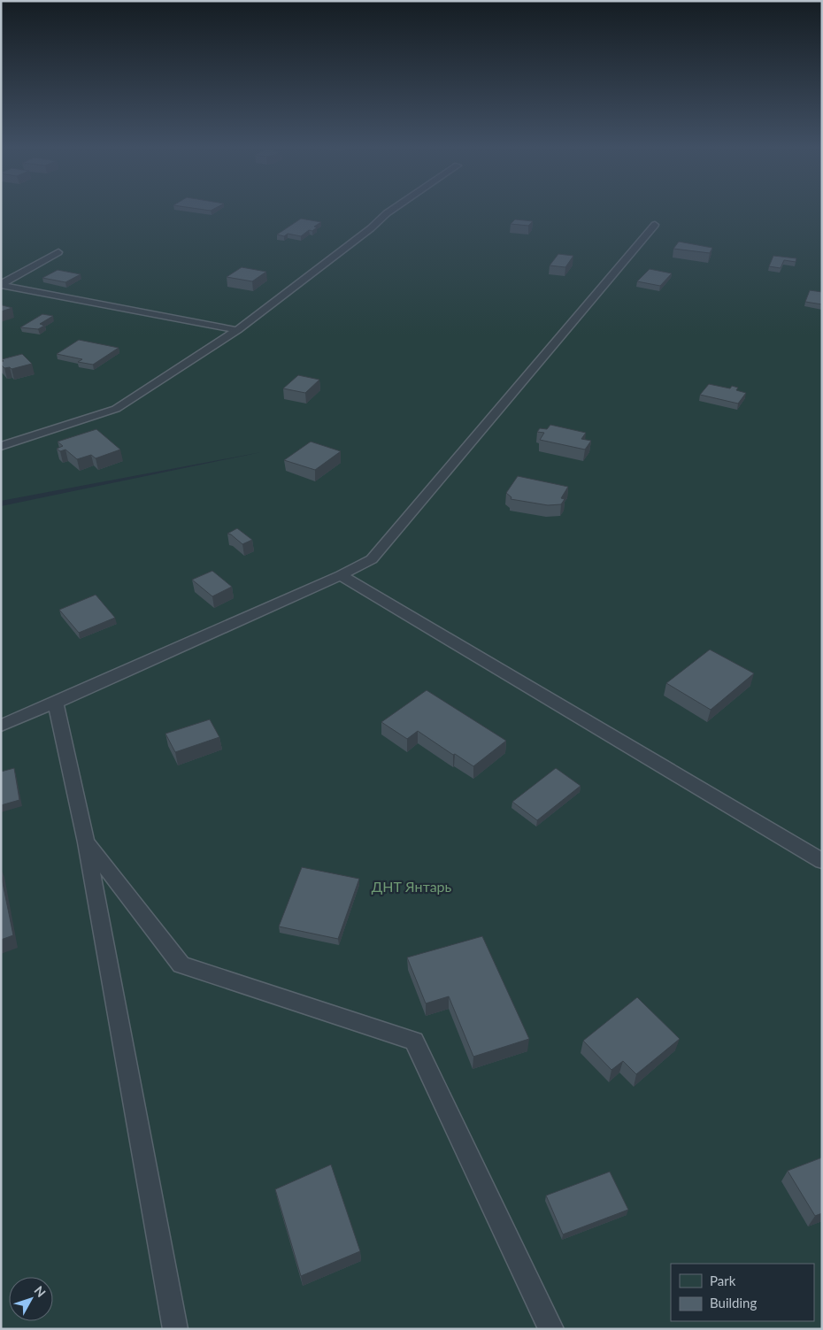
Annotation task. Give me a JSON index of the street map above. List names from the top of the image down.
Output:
{
  "parks": ["ДНТ Янтарь"],
  "legend": ["Park", "Building"],
  "north": "top right"
}
